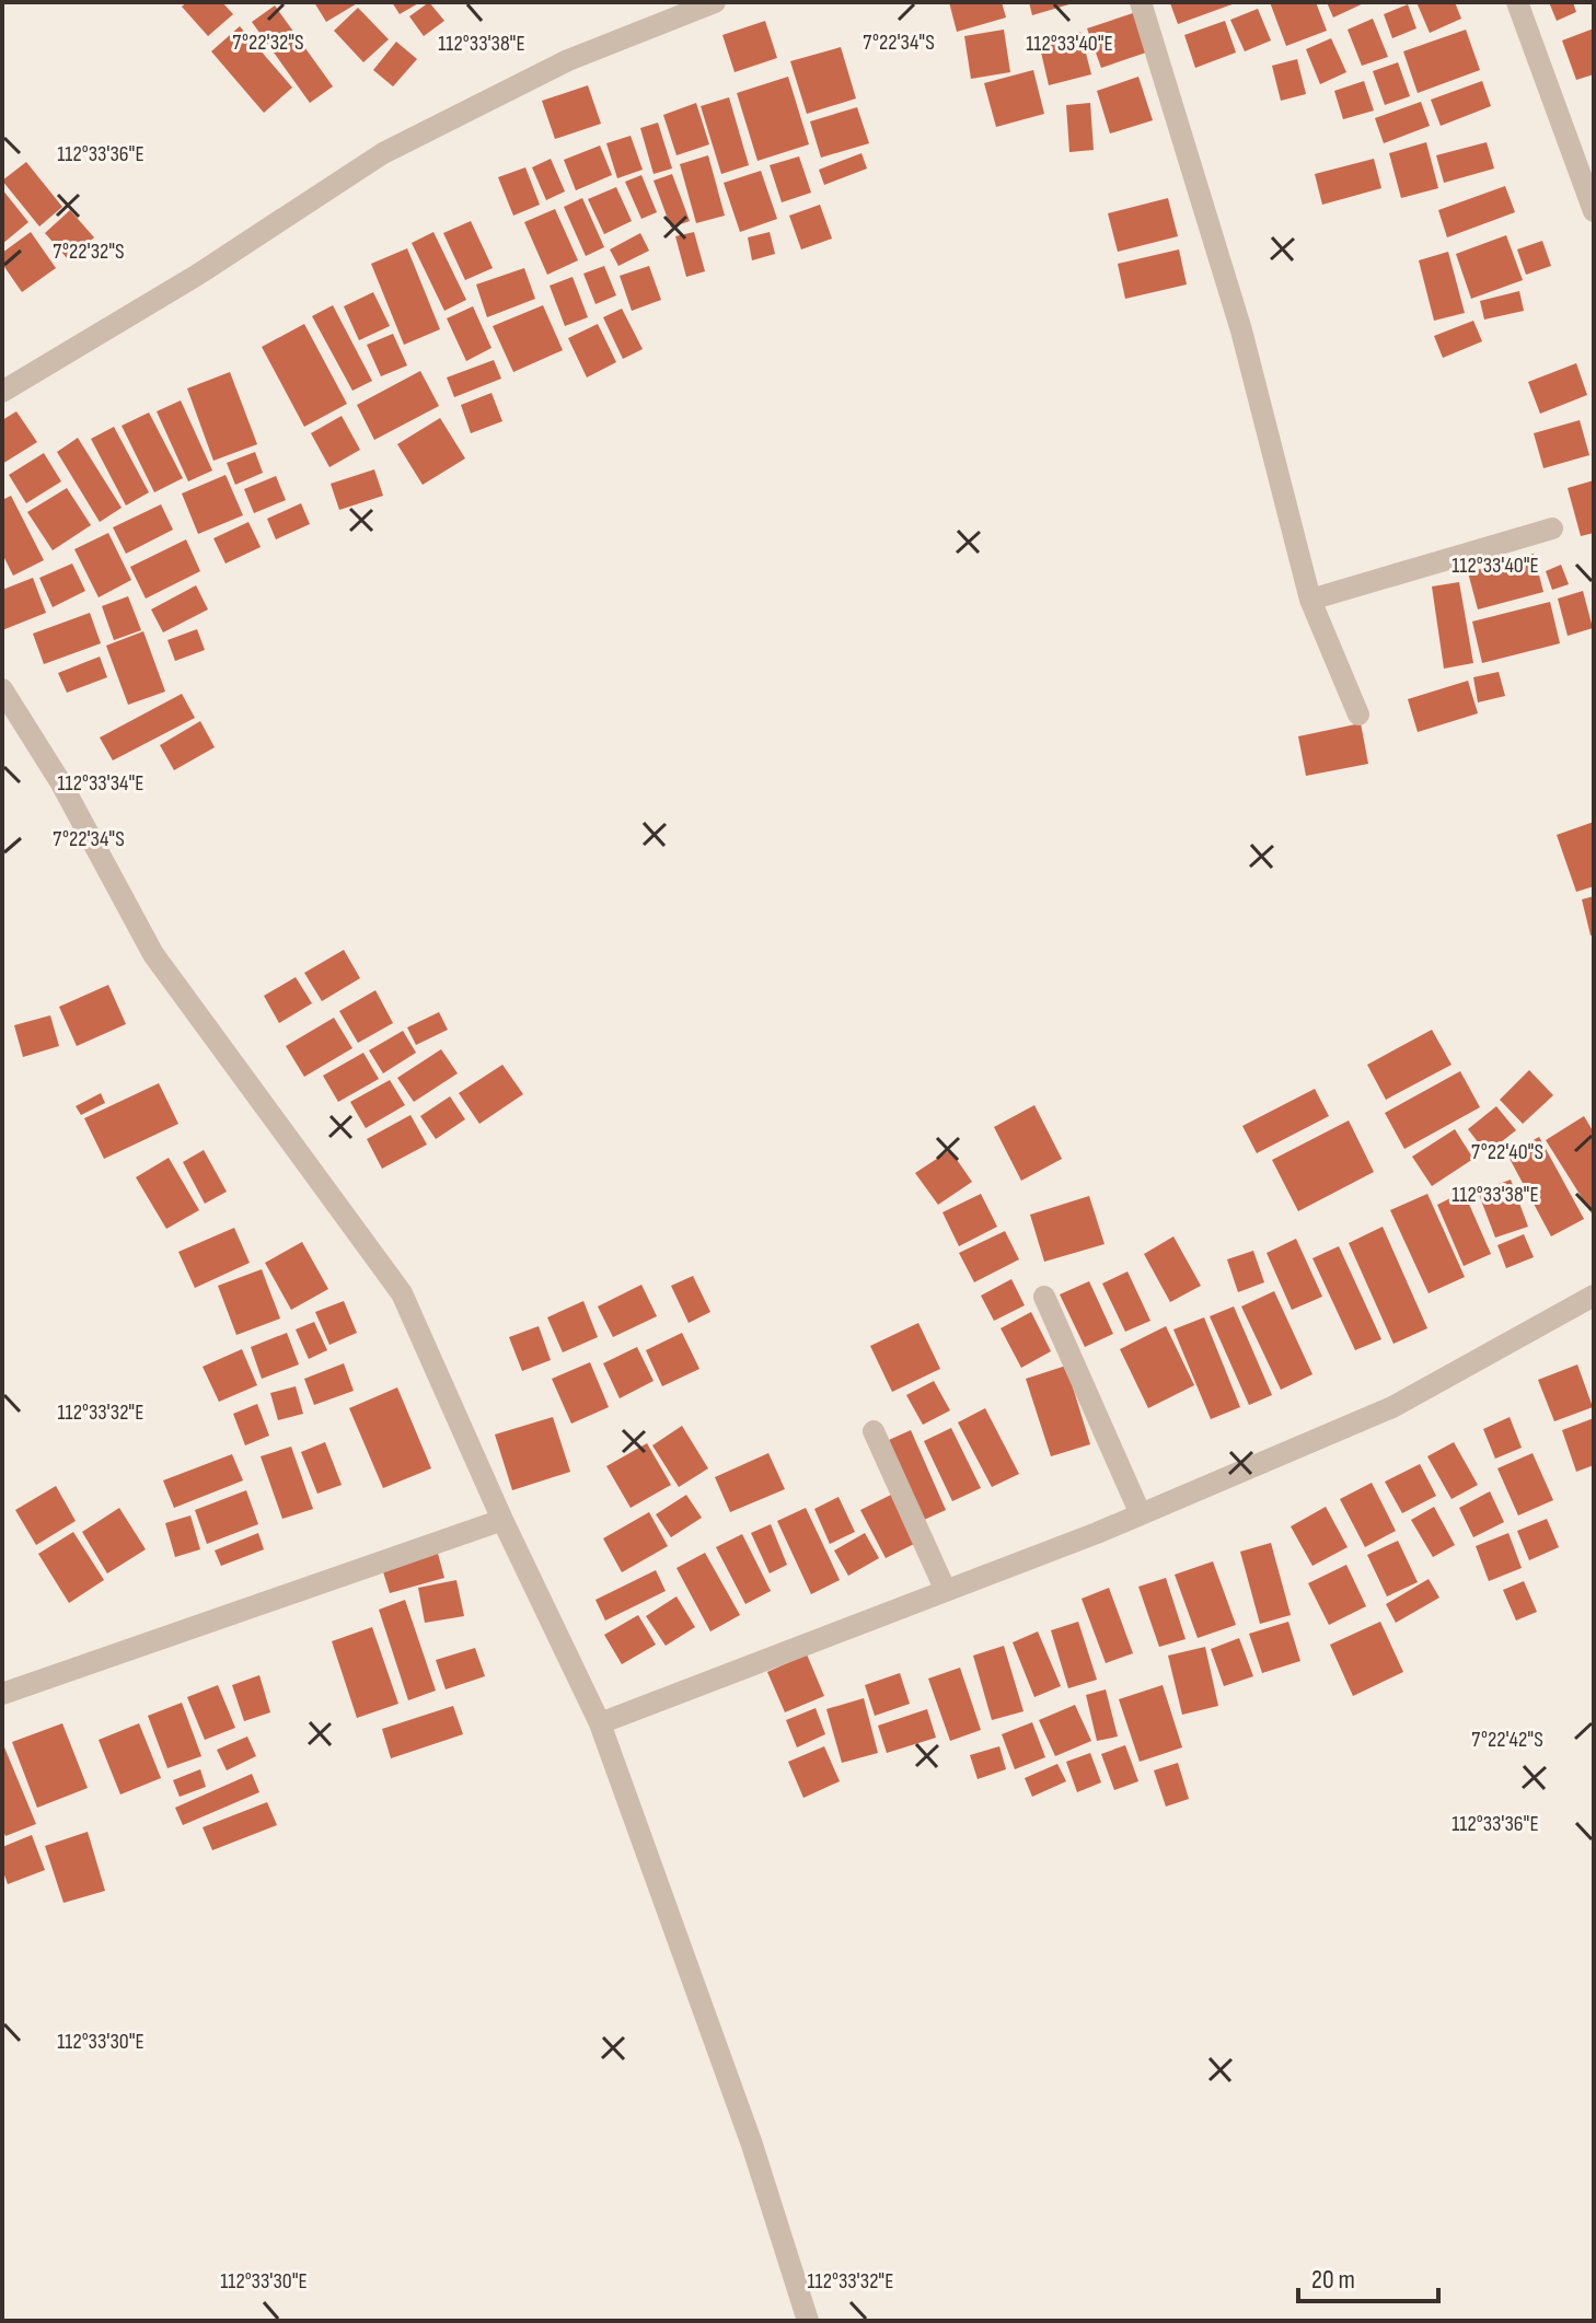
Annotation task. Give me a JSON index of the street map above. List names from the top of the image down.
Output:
{
  "scale_bar": "20 m",
  "coordinates": [
    "7°22'32\"S",
    "7°22'34\"S",
    "112°33'38\"E",
    "112°33'40\"E",
    "112°33'36\"E",
    "112°33'34\"E",
    "7°22'40\"S",
    "112°33'32\"E",
    "7°22'42\"S",
    "112°33'30\"E"
  ]
}
